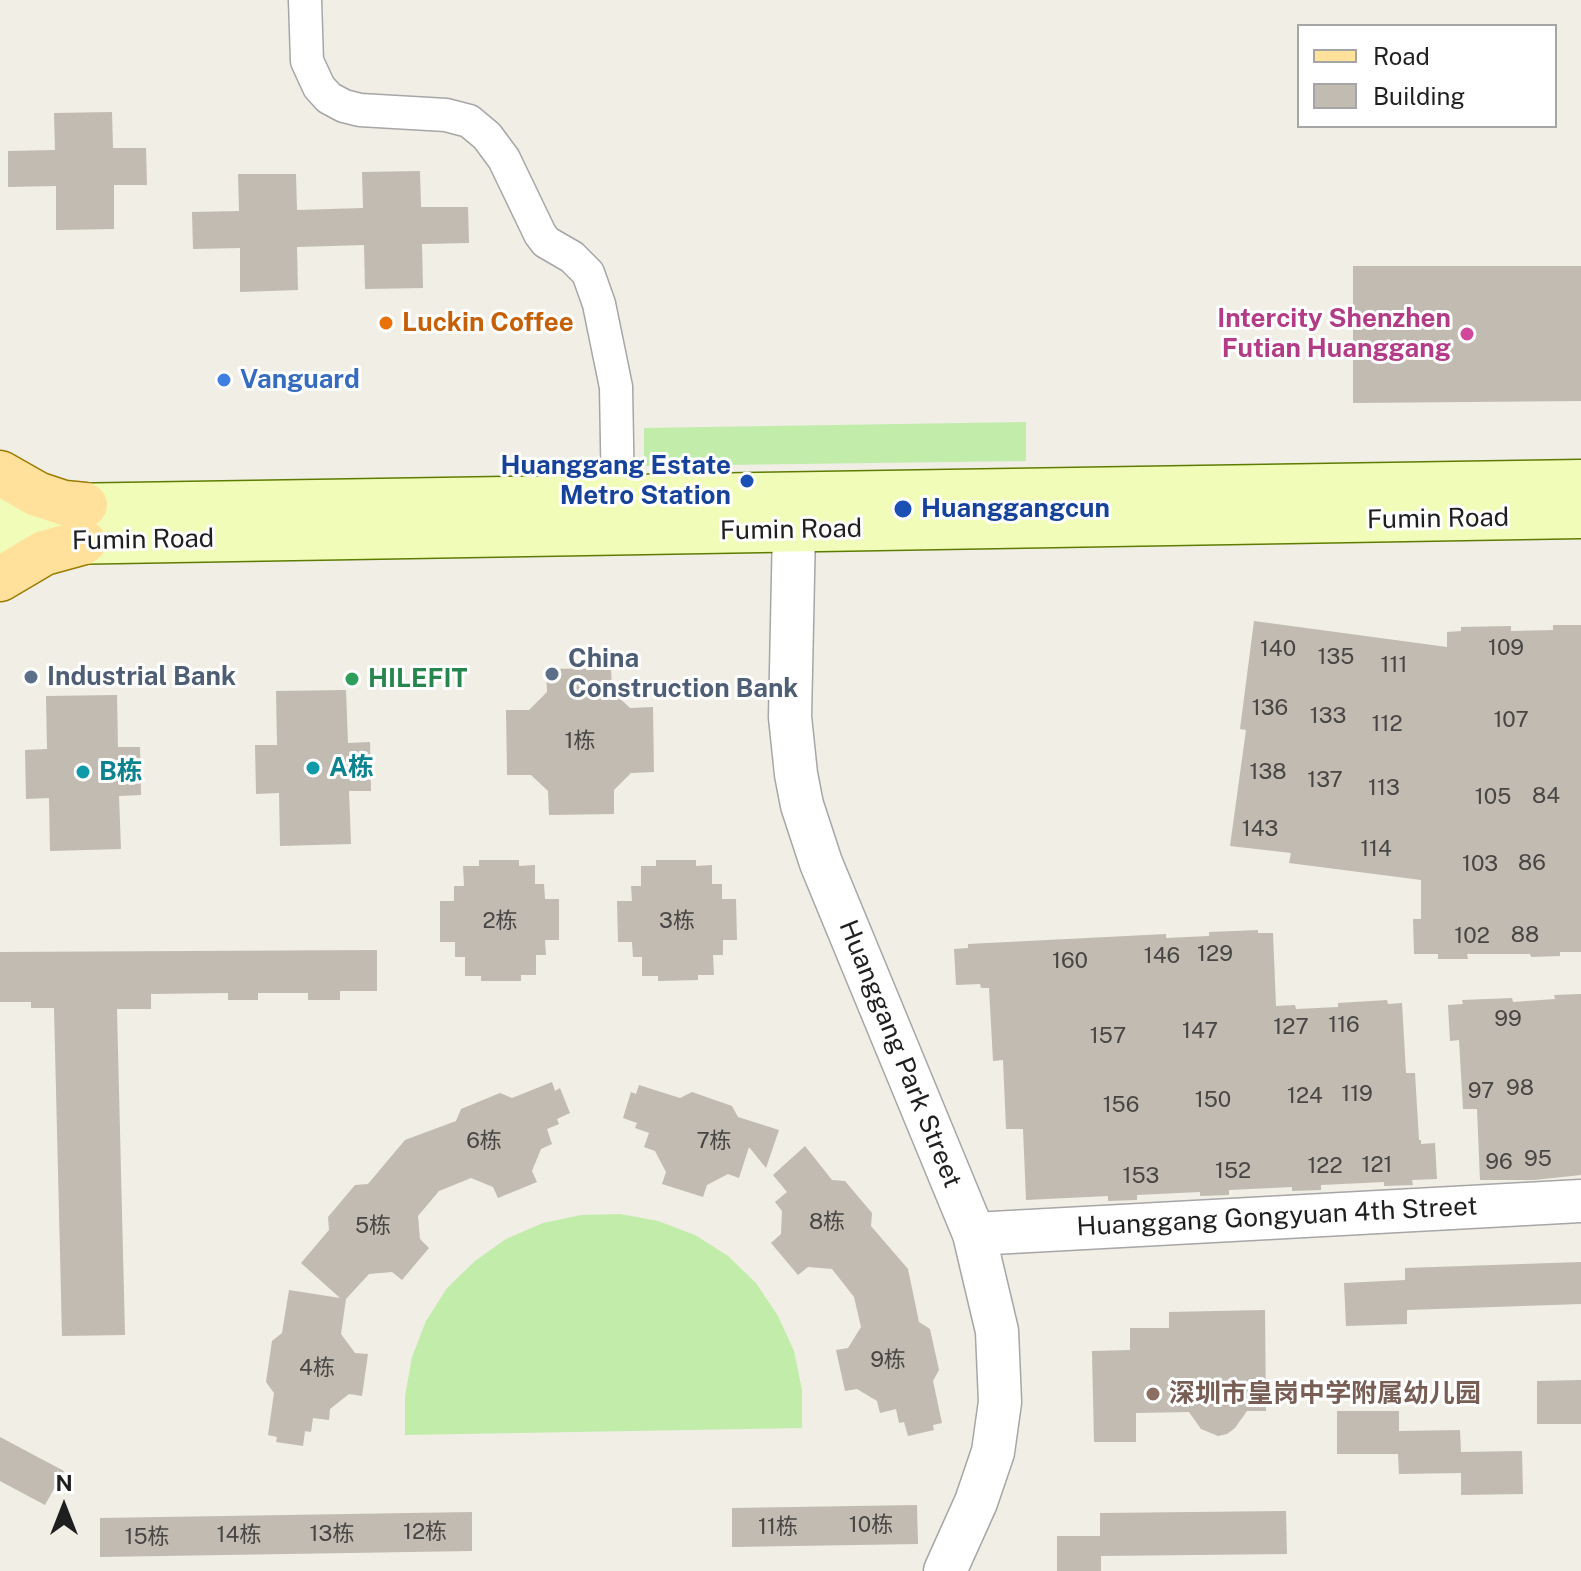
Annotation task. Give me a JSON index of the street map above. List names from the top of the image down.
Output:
{
  "streets": {
    "main road": ["Fumin Road"],
    "street": ["Huanggang Park Street", "Huanggang Gongyuan 4th Street"]
  },
  "crossings": [
    ["Fumin Road", "Huanggang Park Street"],
    ["Huanggang Park Street", "Huanggang Gongyuan 4th Street"]
  ],
  "places": [
    "Luckin Coffee",
    "Intercity Shenzhen Futian Huanggang",
    "Vanguard",
    "Huanggang Estate Metro Station",
    "Huanggangcun",
    "China Construction Bank",
    "Industrial Bank",
    "HILEFIT",
    "A栋",
    "B栋",
    "深圳市皇岗中学附属幼儿园"
  ],
  "house_numbers": [
    "109",
    "140",
    "135",
    "111",
    "136",
    "133",
    "107",
    "112",
    "1栋",
    "138",
    "137",
    "113",
    "84",
    "105",
    "143",
    "114",
    "86",
    "103",
    "2栋",
    "3栋",
    "88",
    "102",
    "129",
    "146",
    "160",
    "99",
    "116",
    "127",
    "147",
    "157",
    "98",
    "97",
    "119",
    "124",
    "150",
    "156",
    "6栋",
    "7栋",
    "95",
    "96",
    "121",
    "122",
    "152",
    "153",
    "8栋",
    "5栋",
    "9栋",
    "4栋",
    "10栋",
    "11栋",
    "12栋",
    "13栋",
    "14栋",
    "15栋"
  ],
  "legend": ["Road", "Building"],
  "north": "top"
}
